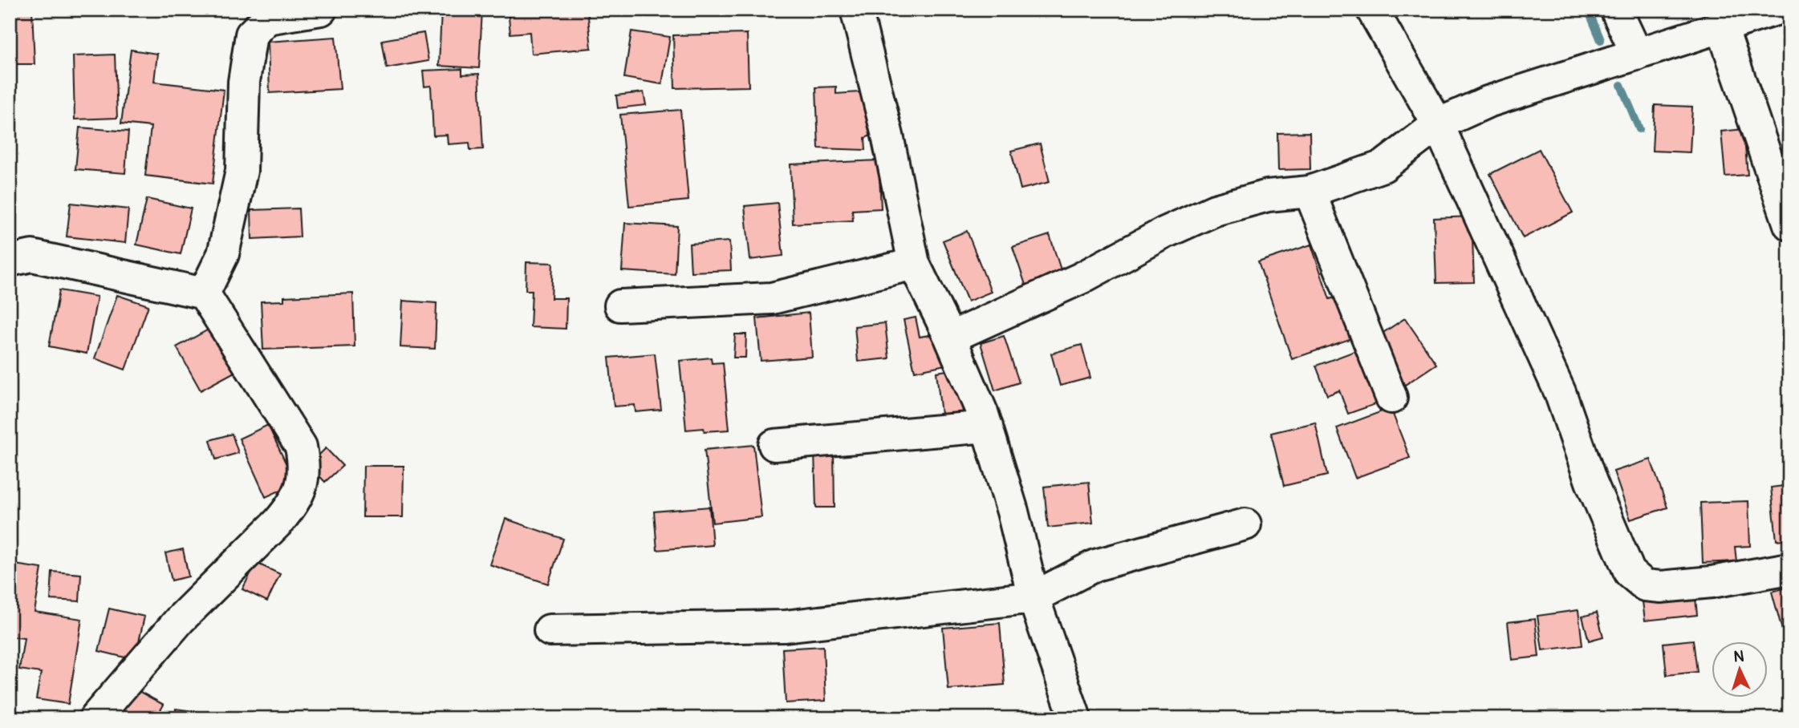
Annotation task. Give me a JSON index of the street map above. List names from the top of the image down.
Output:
{
  "north": "top"
}
